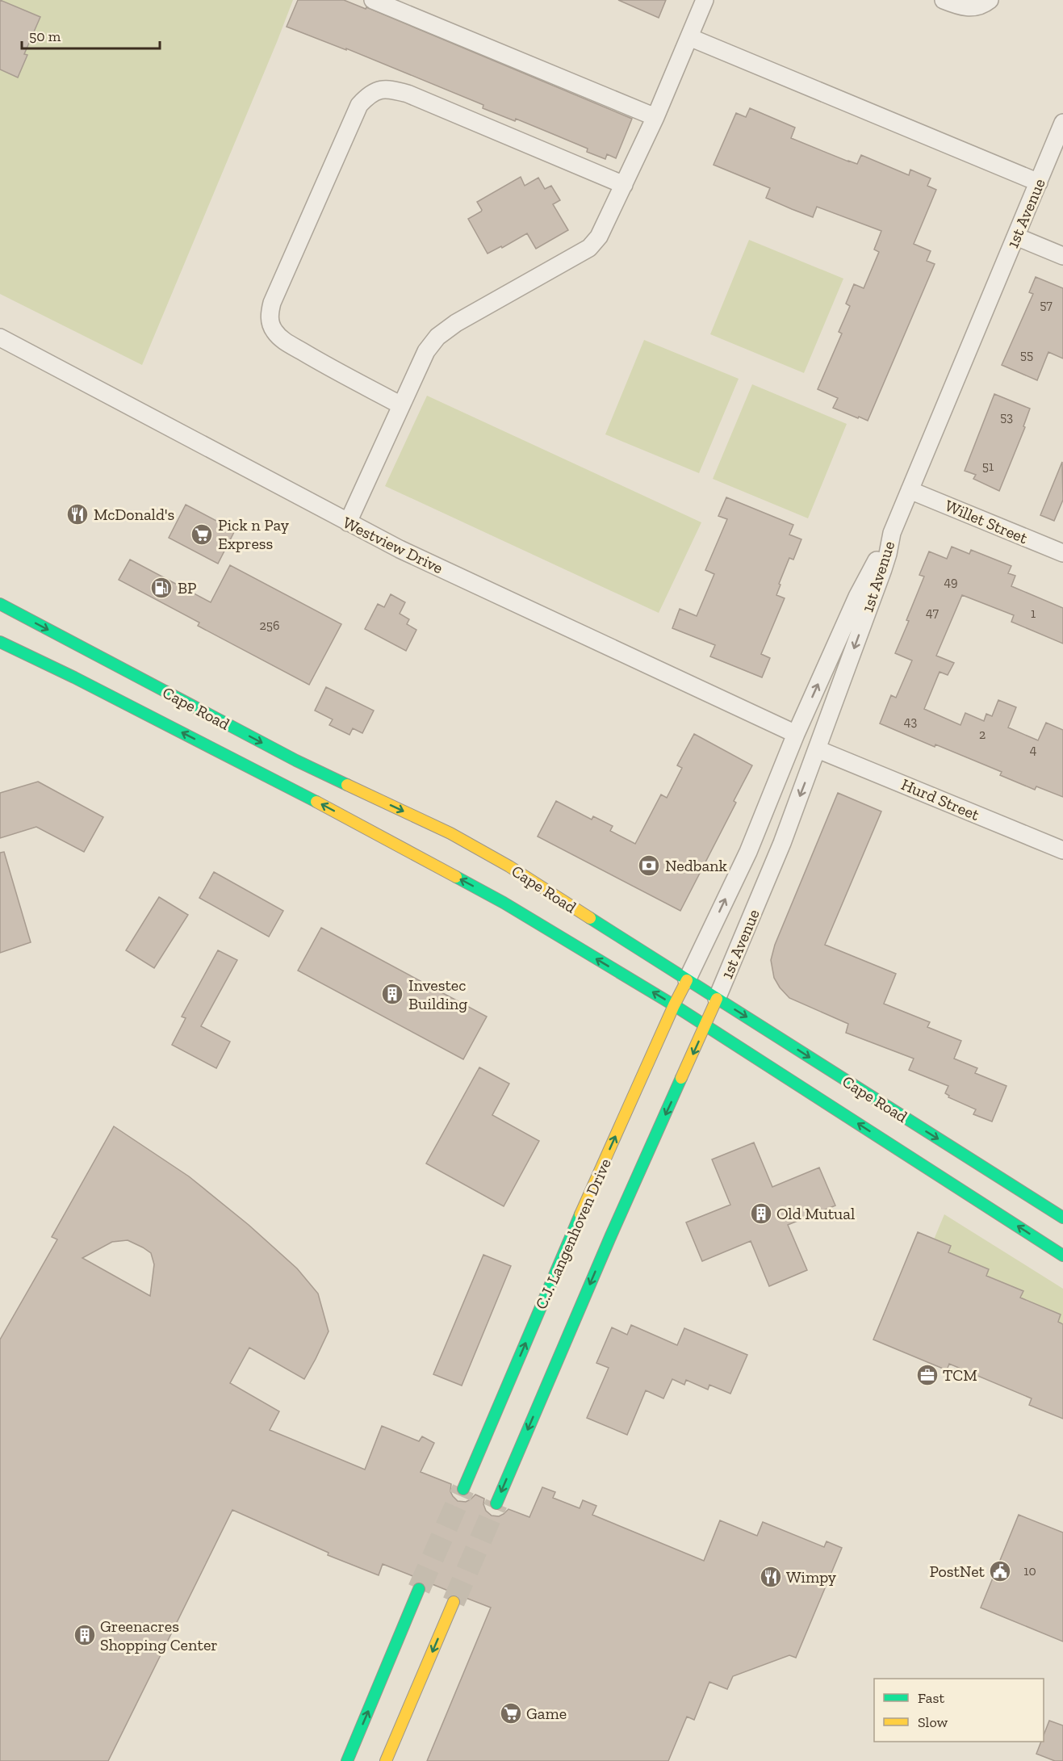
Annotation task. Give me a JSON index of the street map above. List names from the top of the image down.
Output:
{
  "streets": {
    "main road": ["Cape Road", "C.J. Langenhoven Drive"],
    "street": [
      "1st Avenue",
      "Willet Street",
      "Westview Drive",
      "Hurd Street"
    ]
  },
  "crossings": [
    ["1st Avenue", "Willet Street"],
    ["1st Avenue", "Westview Drive"],
    ["1st Avenue", "Cape Road"],
    ["1st Avenue", "Hurd Street"],
    ["1st Avenue", "C.J. Langenhoven Drive"],
    ["Cape Road", "C.J. Langenhoven Drive"]
  ],
  "places": {
    "restaurant": ["McDonald's", "Wimpy"],
    "supermarket": ["Pick n Pay Express", "Game"],
    "fuel station": ["BP"],
    "bank": ["Nedbank"],
    "building": ["Investec Building", "Old Mutual", "Greenacres Shopping Center"],
    "office": ["TCM"],
    "public building": ["PostNet"]
  },
  "house_numbers": [
    "57",
    "55",
    "53",
    "51",
    "49",
    "47",
    "1",
    "256",
    "43",
    "2",
    "4",
    "10"
  ],
  "legend": ["Fast", "Slow"],
  "scale_bar": "50 m"
}
